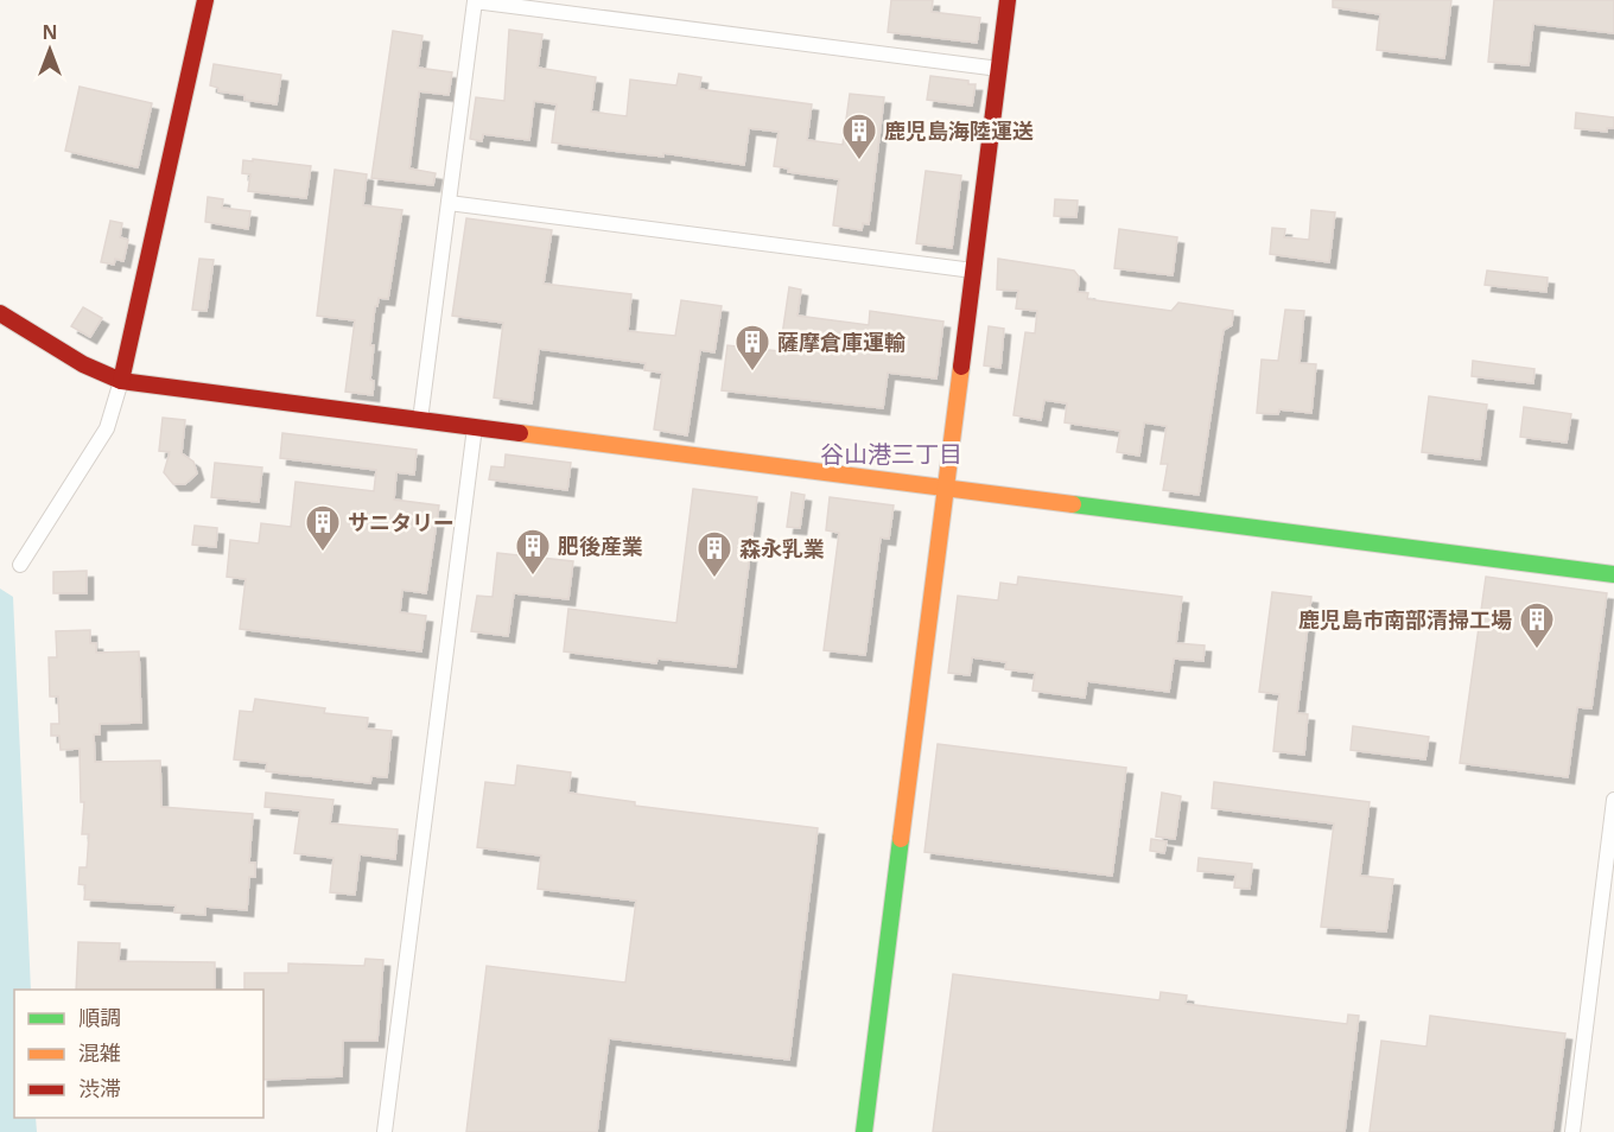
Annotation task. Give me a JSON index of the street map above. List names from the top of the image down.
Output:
{
  "districts": ["谷山港三丁目"],
  "places": {
    "building": [
      "鹿児島海陸運送",
      "薩摩倉庫運輸",
      "サニタリー",
      "肥後産業",
      "森永乳業",
      "鹿児島市南部清掃工場"
    ]
  },
  "legend": ["順調", "混雑", "渋滞"],
  "north": "top"
}
